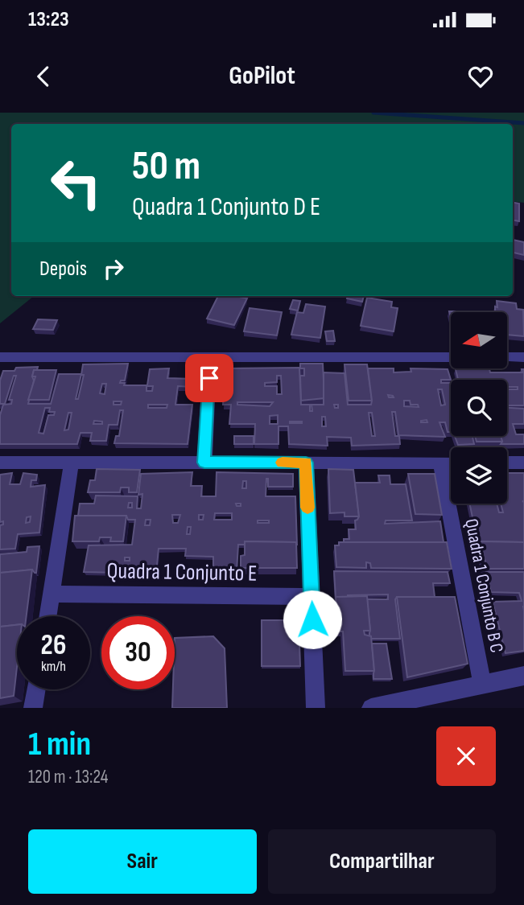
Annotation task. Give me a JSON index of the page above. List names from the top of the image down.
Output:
{
  "streets": {
    "street": ["Quadra 1 Conjunto E", "Quadra 1 Conjunto B C"]
  },
  "north": "left",
  "page": {
    "status": "13:23",
    "header": "GoPilot",
    "turn": ["50 m", "Quadra 1 Conjunto D E"],
    "then": "Depois",
    "speed": "26 km/h",
    "limit": "30",
    "heading": ["1 min", "120 m · 13:24"],
    "buttons": ["Sair", "Compartilhar"]
  }
}
